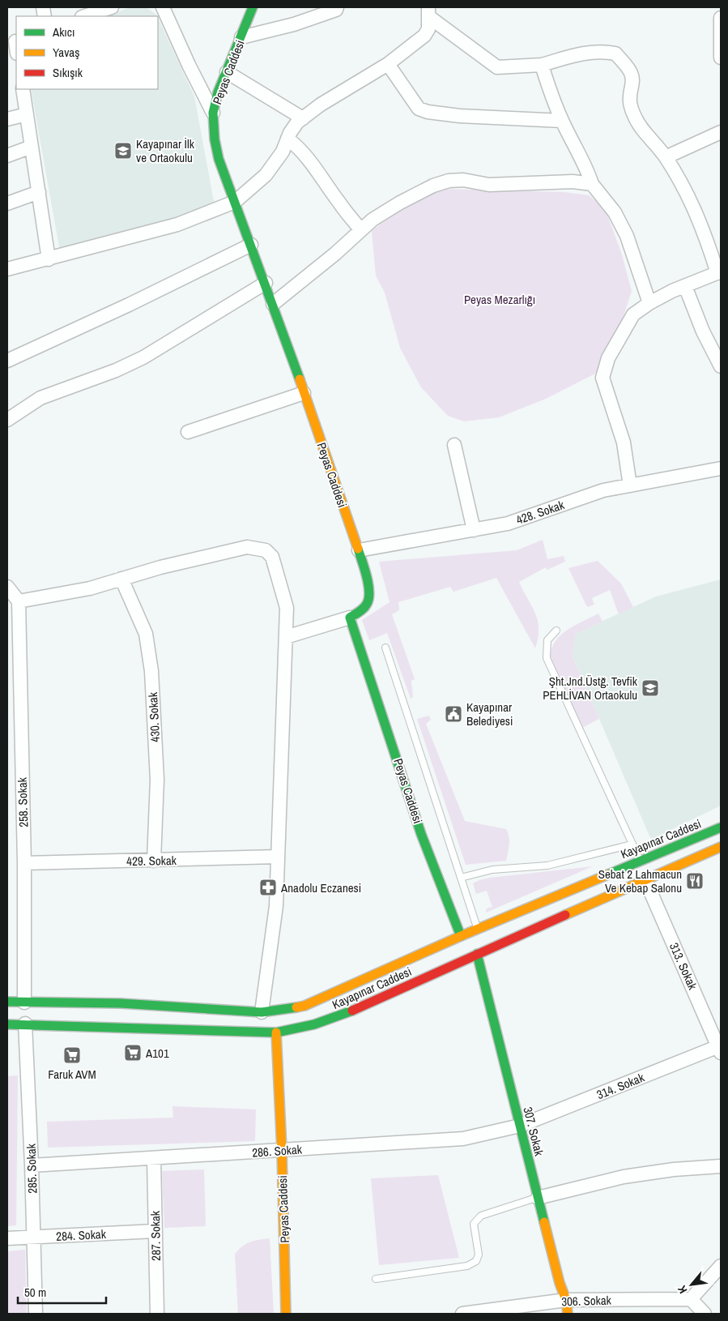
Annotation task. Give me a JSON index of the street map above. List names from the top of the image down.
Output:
{
  "streets": {
    "street": [
      "Peyas Caddesi",
      "428. Sokak",
      "430. Sokak",
      "258. Sokak",
      "Kayapınar Caddesi",
      "429. Sokak",
      "313. Sokak",
      "314. Sokak",
      "307. Sokak",
      "286. Sokak",
      "285. Sokak",
      "284. Sokak",
      "287. Sokak",
      "306. Sokak"
    ]
  },
  "crossings": [
    ["Peyas Caddesi", "428. Sokak"],
    ["Peyas Caddesi", "Kayapınar Caddesi"],
    ["Peyas Caddesi", "286. Sokak"],
    ["430. Sokak", "429. Sokak"],
    ["258. Sokak", "Kayapınar Caddesi"],
    ["258. Sokak", "429. Sokak"],
    ["Kayapınar Caddesi", "313. Sokak"],
    ["Kayapınar Caddesi", "307. Sokak"],
    ["Kayapınar Caddesi", "285. Sokak"],
    ["313. Sokak", "314. Sokak"],
    ["314. Sokak", "307. Sokak"],
    ["314. Sokak", "286. Sokak"],
    ["307. Sokak", "286. Sokak"],
    ["307. Sokak", "306. Sokak"],
    ["286. Sokak", "285. Sokak"],
    ["286. Sokak", "287. Sokak"],
    ["285. Sokak", "284. Sokak"],
    ["284. Sokak", "287. Sokak"]
  ],
  "parks": ["Peyas Mezarlığı"],
  "places": {
    "school or university": ["Kayapınar İlk ve Ortaokulu", "Şht.Jnd.Üstğ. Tevfik PEHLİVAN Ortaokulu"],
    "public building": ["Kayapınar Belediyesi"],
    "restaurant": ["Sebat 2 Lahmacun Ve Kebap Salonu"],
    "pharmacy": ["Anadolu Eczanesi"],
    "supermarket": ["A101", "Faruk AVM"]
  },
  "legend": ["Akıcı", "Yavaş", "Sıkışık"],
  "scale_bar": "50 m",
  "north": "bottom left"
}
